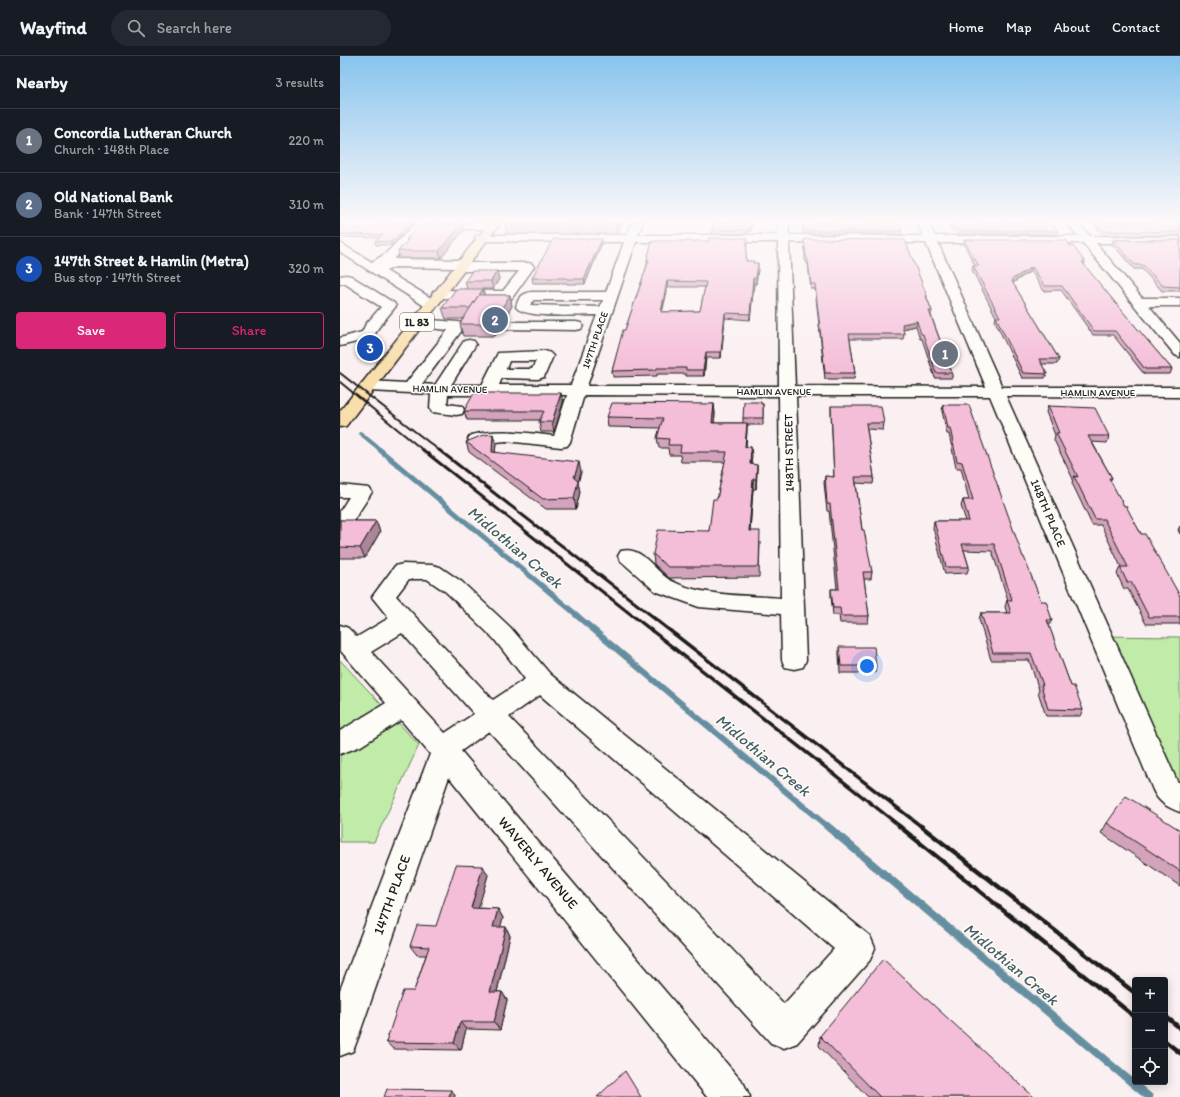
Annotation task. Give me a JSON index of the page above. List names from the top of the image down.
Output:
{
  "streets": {
    "main road": ["IL 83"],
    "street": [
      "147TH PLACE",
      "HAMLIN AVENUE",
      "148TH STREET",
      "148TH PLACE",
      "WAVERLY AVENUE"
    ]
  },
  "crossings": [
    ["IL 83", "HAMLIN AVENUE"],
    ["147TH PLACE", "HAMLIN AVENUE"],
    ["147TH PLACE", "WAVERLY AVENUE"],
    ["HAMLIN AVENUE", "148TH STREET"],
    ["HAMLIN AVENUE", "148TH PLACE"]
  ],
  "water": ["Midlothian Creek"],
  "page": {
    "header": "Wayfind",
    "search": "Search here",
    "nav": [
      "Home",
      "Map",
      "About",
      "Contact"
    ],
    "heading": ["Nearby", "3 results"],
    "list": [
      {
        "mark": "1",
        "name": "Concordia Lutheran Church",
        "note": "Church · 148th Place",
        "value": "220 m"
      },
      {
        "mark": "2",
        "name": "Old National Bank",
        "note": "Bank · 147th Street",
        "value": "310 m"
      },
      {
        "mark": "3",
        "name": "147th Street & Hamlin (Metra)",
        "note": "Bus stop · 147th Street",
        "value": "320 m"
      }
    ],
    "buttons": ["Save", "Share"],
    "pins": ["2", "3", "1"],
    "map_buttons": ["+", "−"]
  }
}
